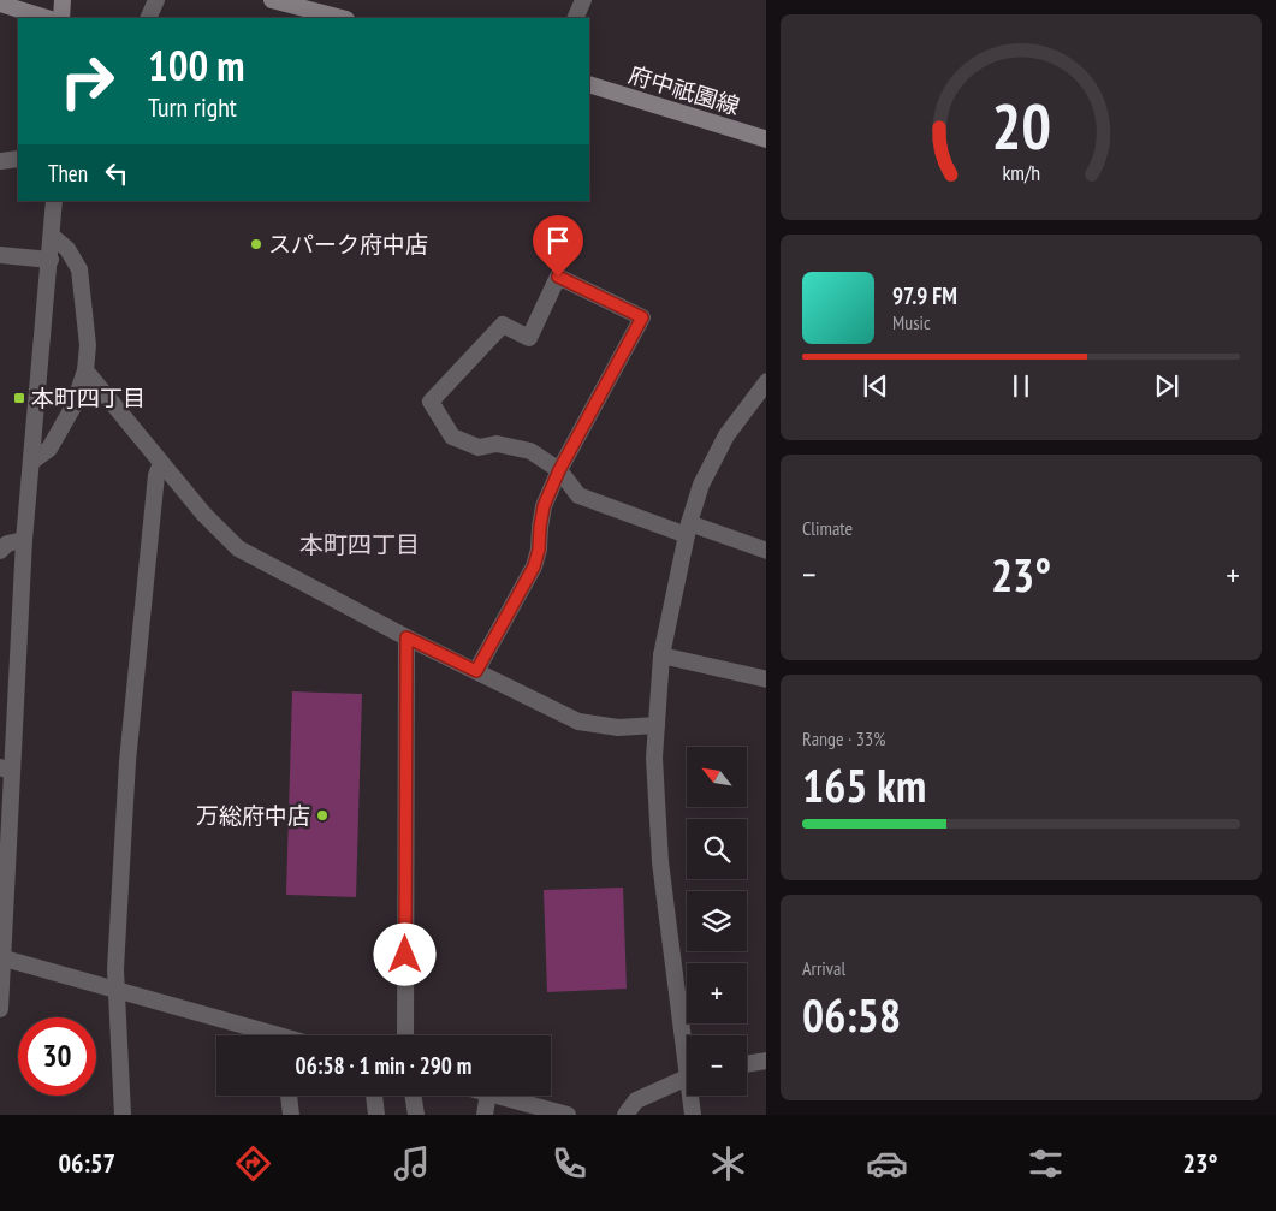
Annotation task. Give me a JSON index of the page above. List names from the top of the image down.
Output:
{
  "streets": {
    "main road": ["府中祇園線"]
  },
  "districts": ["本町四丁目"],
  "places": {
    "other": ["スパーク府中店", "万総府中店"],
    "transit": ["本町四丁目"]
  },
  "north": "top left",
  "page": {
    "turn": ["100 m", "Turn right"],
    "then": "Then",
    "song": ["97.9 FM", "Music"],
    "tile": [
      "Climate",
      ["Range · 33%", "165 km"],
      ["Arrival", "06:58"]
    ],
    "heat": ["−", "23°", "+"],
    "map_buttons": ["+", "−"],
    "limit": "30",
    "trip": "06:58 · 1 min · 290 m",
    "tabs": ["06:57", "23°"],
    "gauge": ["20", "km/h"]
  }
}
